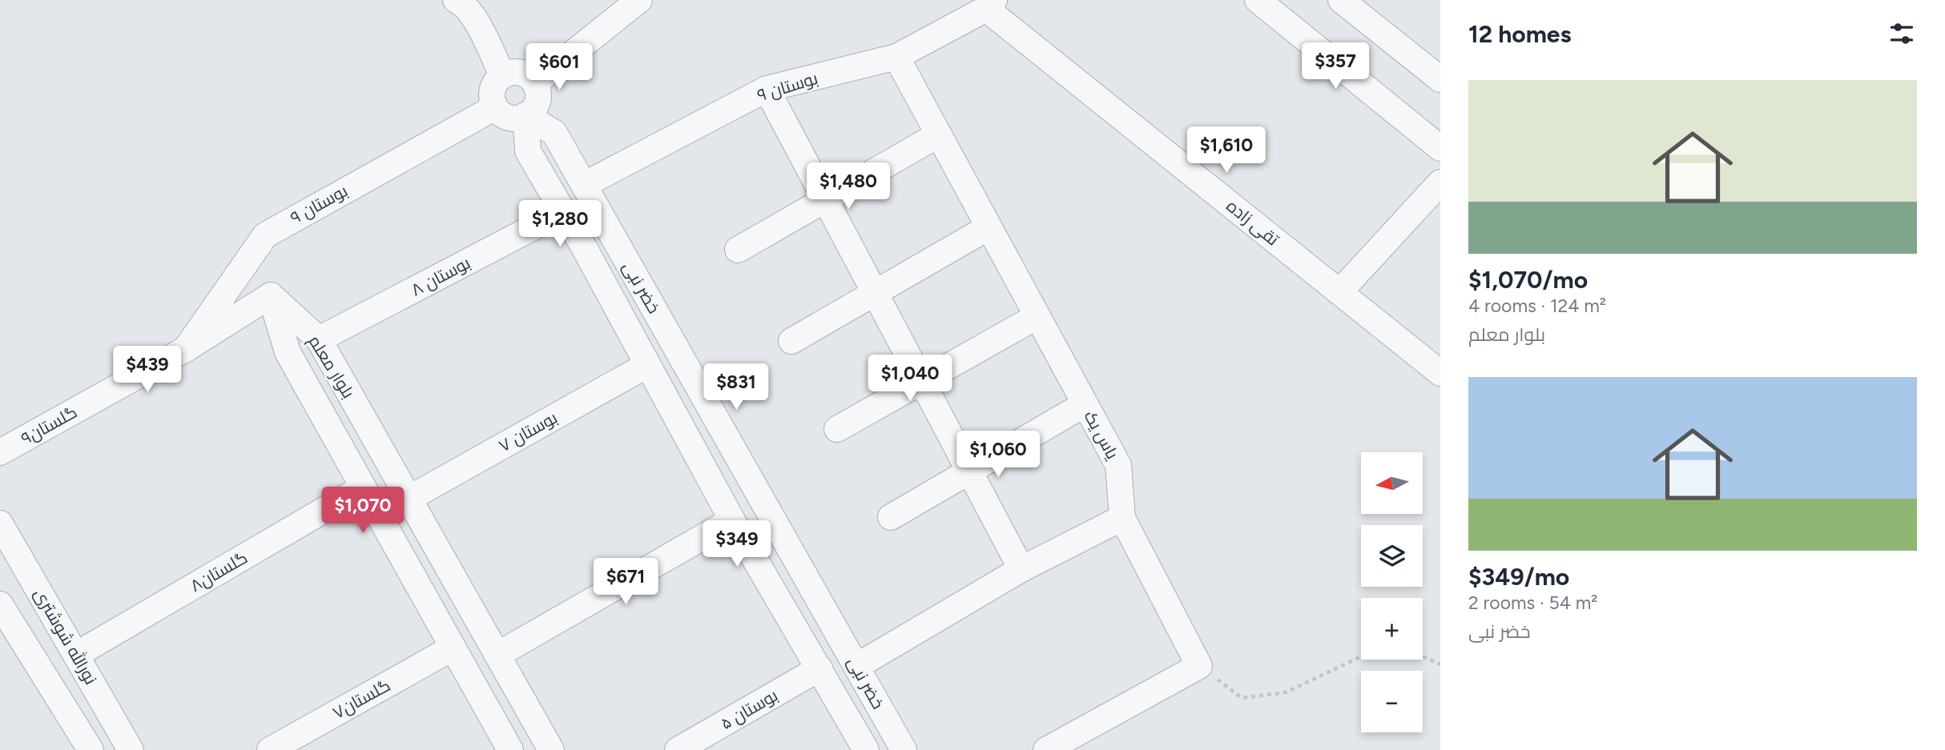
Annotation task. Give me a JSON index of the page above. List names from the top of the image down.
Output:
{
  "streets": {
    "street": [
      "بوستان ۹",
      "تقی زاده",
      "بوستان ۸",
      "خضر نبی",
      "بلوار معلم",
      "گلستان۹",
      "بوستان ۷",
      "یاس یک",
      "گلستان۸",
      "نورالله شوشتری",
      "گلستان۷",
      "بوستان ۵"
    ]
  },
  "crossings": [
    ["بوستان ۹", "تقی زاده"],
    ["بوستان ۹", "خضر نبی"],
    ["بوستان ۹", "گلستان۹"],
    ["بوستان ۹", "یاس یک"],
    ["بوستان ۸", "خضر نبی"],
    ["بوستان ۸", "بلوار معلم"],
    ["خضر نبی", "بوستان ۷"],
    ["خضر نبی", "بوستان ۵"],
    ["بلوار معلم", "گلستان۹"],
    ["بلوار معلم", "بوستان ۷"],
    ["بلوار معلم", "گلستان۸"],
    ["بلوار معلم", "گلستان۷"],
    ["گلستان۸", "نورالله شوشتری"]
  ],
  "north": "left",
  "page": {
    "heading": "12 homes",
    "price": [
      "$357",
      "$601",
      "$1,610",
      "$1,480",
      "$1,280",
      "$439",
      "$1,040",
      "$831",
      "$1,060",
      "$1,070",
      "$349",
      "$671"
    ],
    "list": [
      {
        "name": "$1,070/mo",
        "note": "4 rooms · 124 m² · بلوار معلم"
      },
      {
        "name": "$349/mo",
        "note": "2 rooms · 54 m² · خضر نبی"
      }
    ],
    "map_buttons": ["+", "−"]
  }
}
